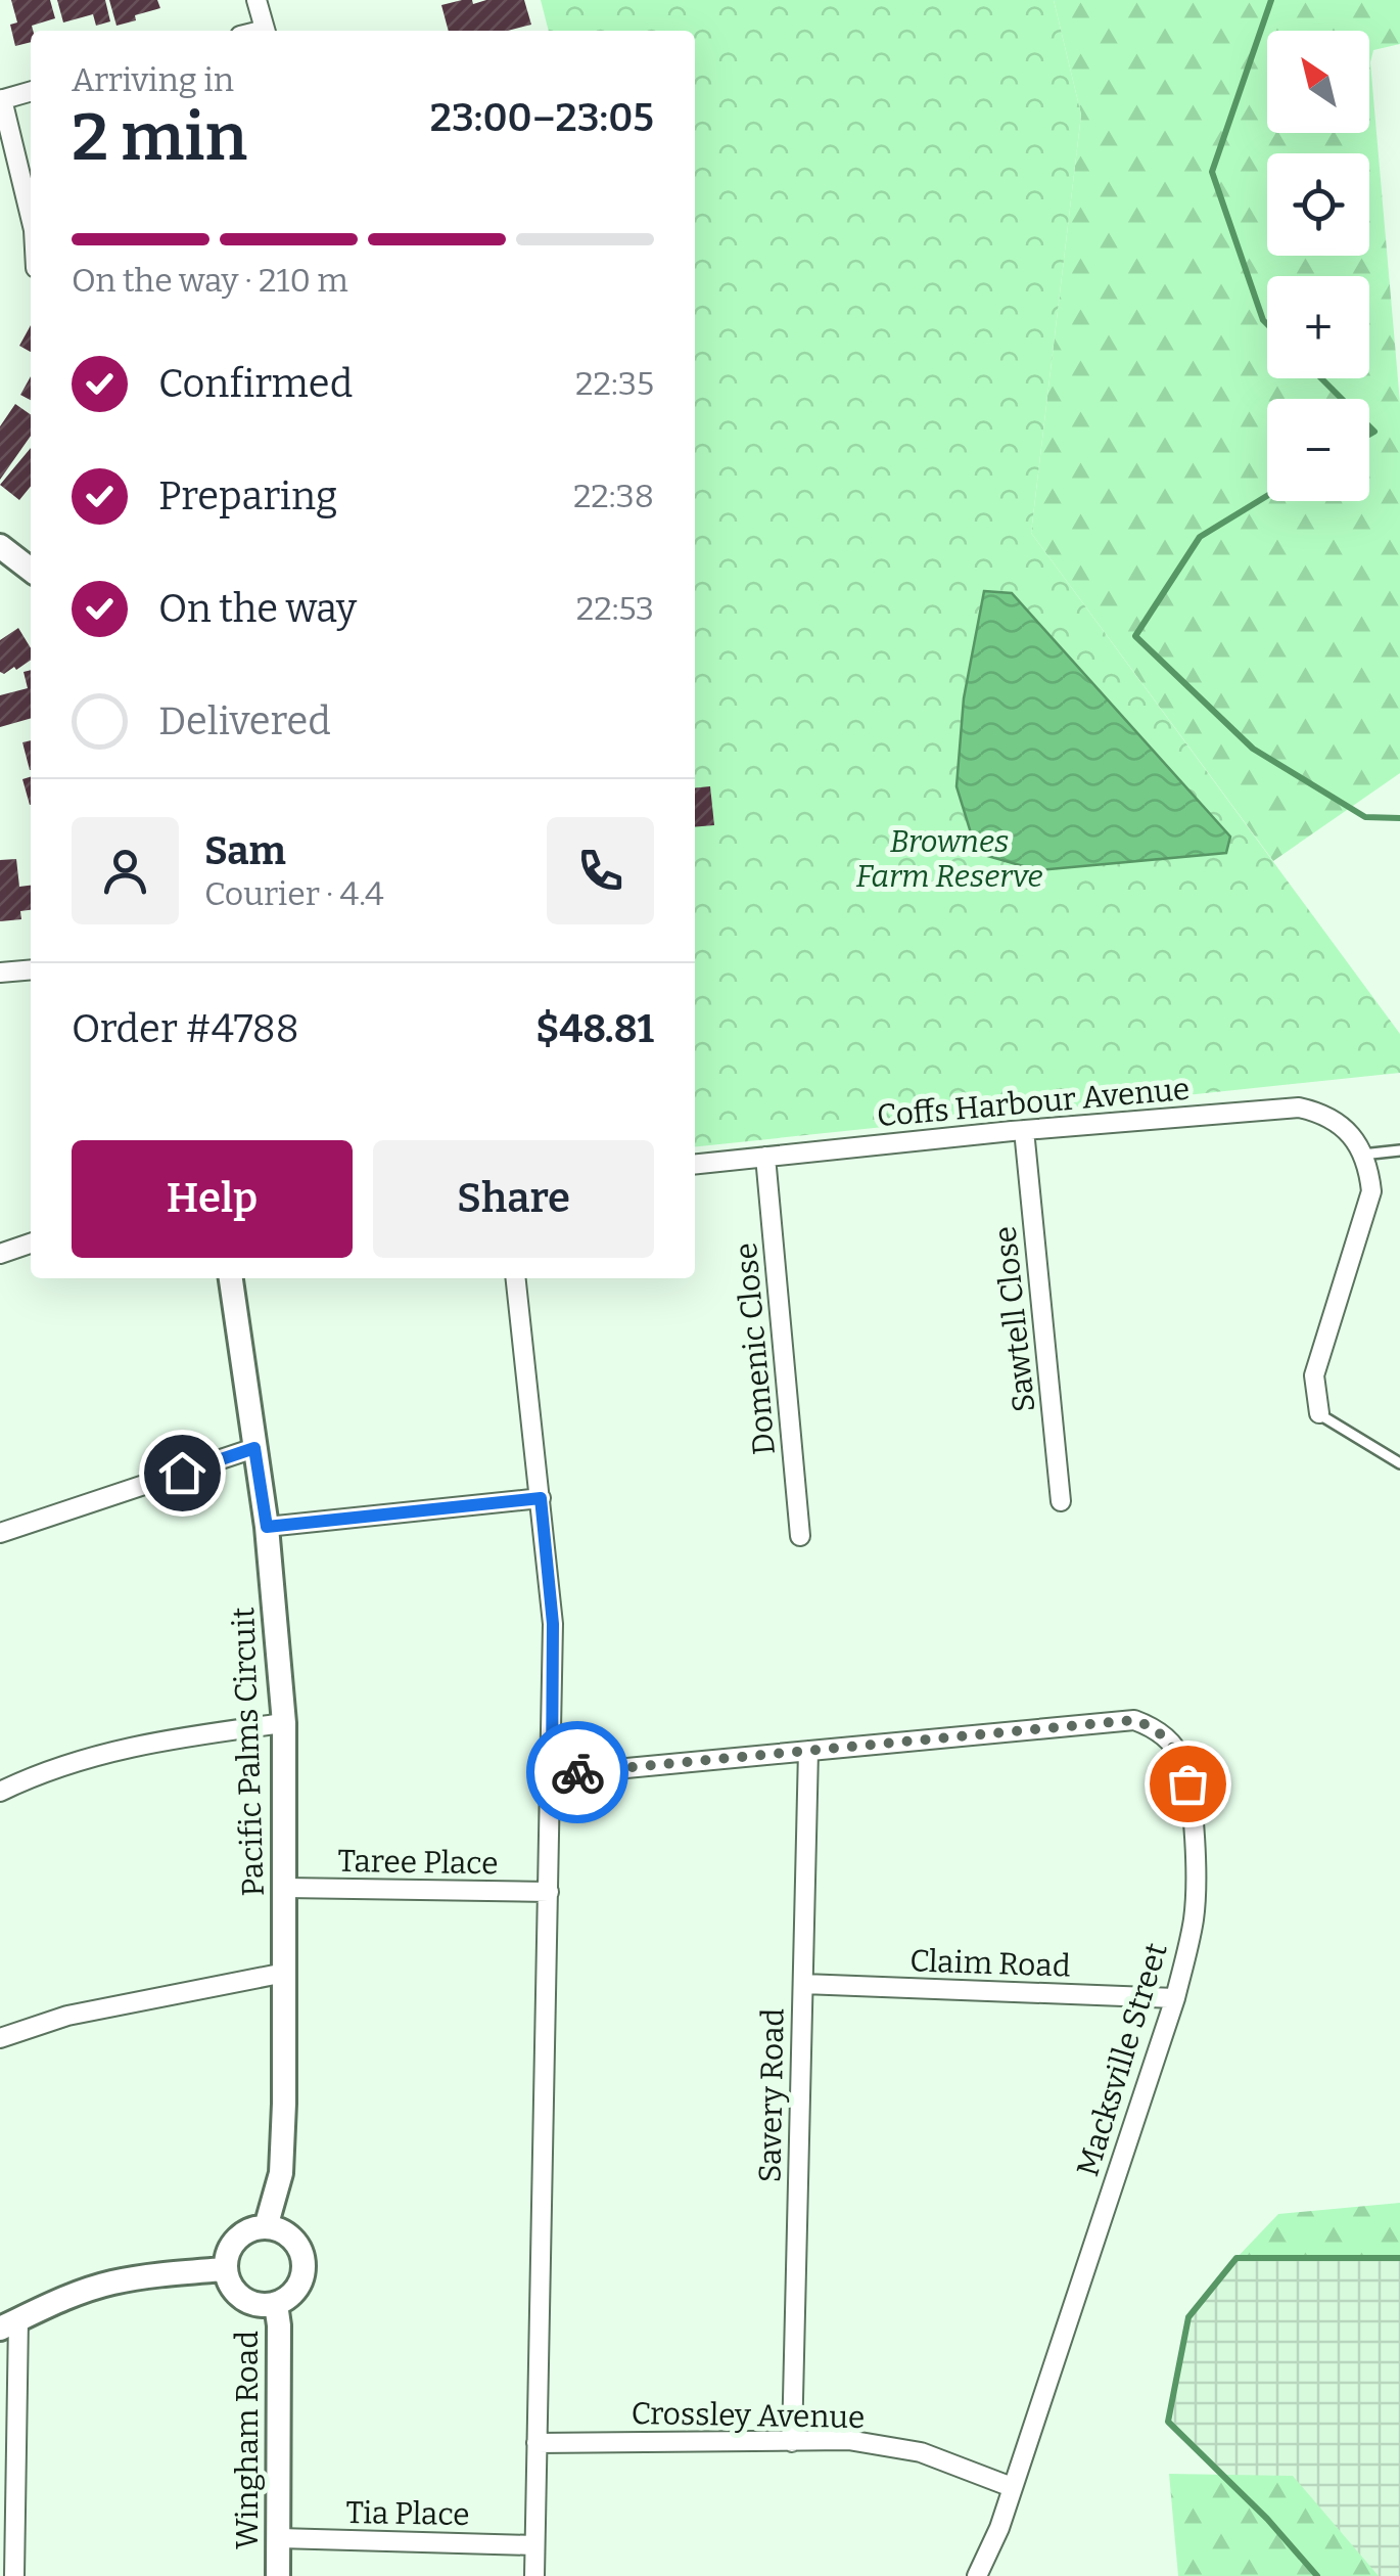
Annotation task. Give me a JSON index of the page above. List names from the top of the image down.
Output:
{
  "streets": {
    "street": [
      "Coffs Harbour Avenue",
      "Sawtell Close",
      "Domenic Close",
      "Pacific Palms Circuit",
      "Taree Place",
      "Claim Road",
      "Macksville Street",
      "Savery Road",
      "Crossley Avenue",
      "Wingham Road",
      "Tia Place"
    ]
  },
  "crossings": [
    ["Coffs Harbour Avenue", "Sawtell Close"],
    ["Coffs Harbour Avenue", "Domenic Close"],
    ["Pacific Palms Circuit", "Taree Place"],
    ["Pacific Palms Circuit", "Wingham Road"],
    ["Claim Road", "Macksville Street"],
    ["Claim Road", "Savery Road"],
    ["Macksville Street", "Savery Road"],
    ["Macksville Street", "Crossley Avenue"],
    ["Savery Road", "Crossley Avenue"],
    ["Wingham Road", "Tia Place"]
  ],
  "parks": ["Brownes Farm Reserve"],
  "north": "top left",
  "page": {
    "map_buttons": ["+", "−"],
    "heading": ["2 min", "Arriving in", "23:00–23:05"],
    "panel": [
      "Sam",
      "Courier · 4.4",
      "Order #4788",
      "$48.81"
    ],
    "bar": "On the way · 210 m",
    "list": [
      ["Confirmed", "22:35"],
      ["Preparing", "22:38"],
      ["On the way", "22:53"],
      "Delivered"
    ],
    "buttons": ["Help", "Share"]
  }
}
